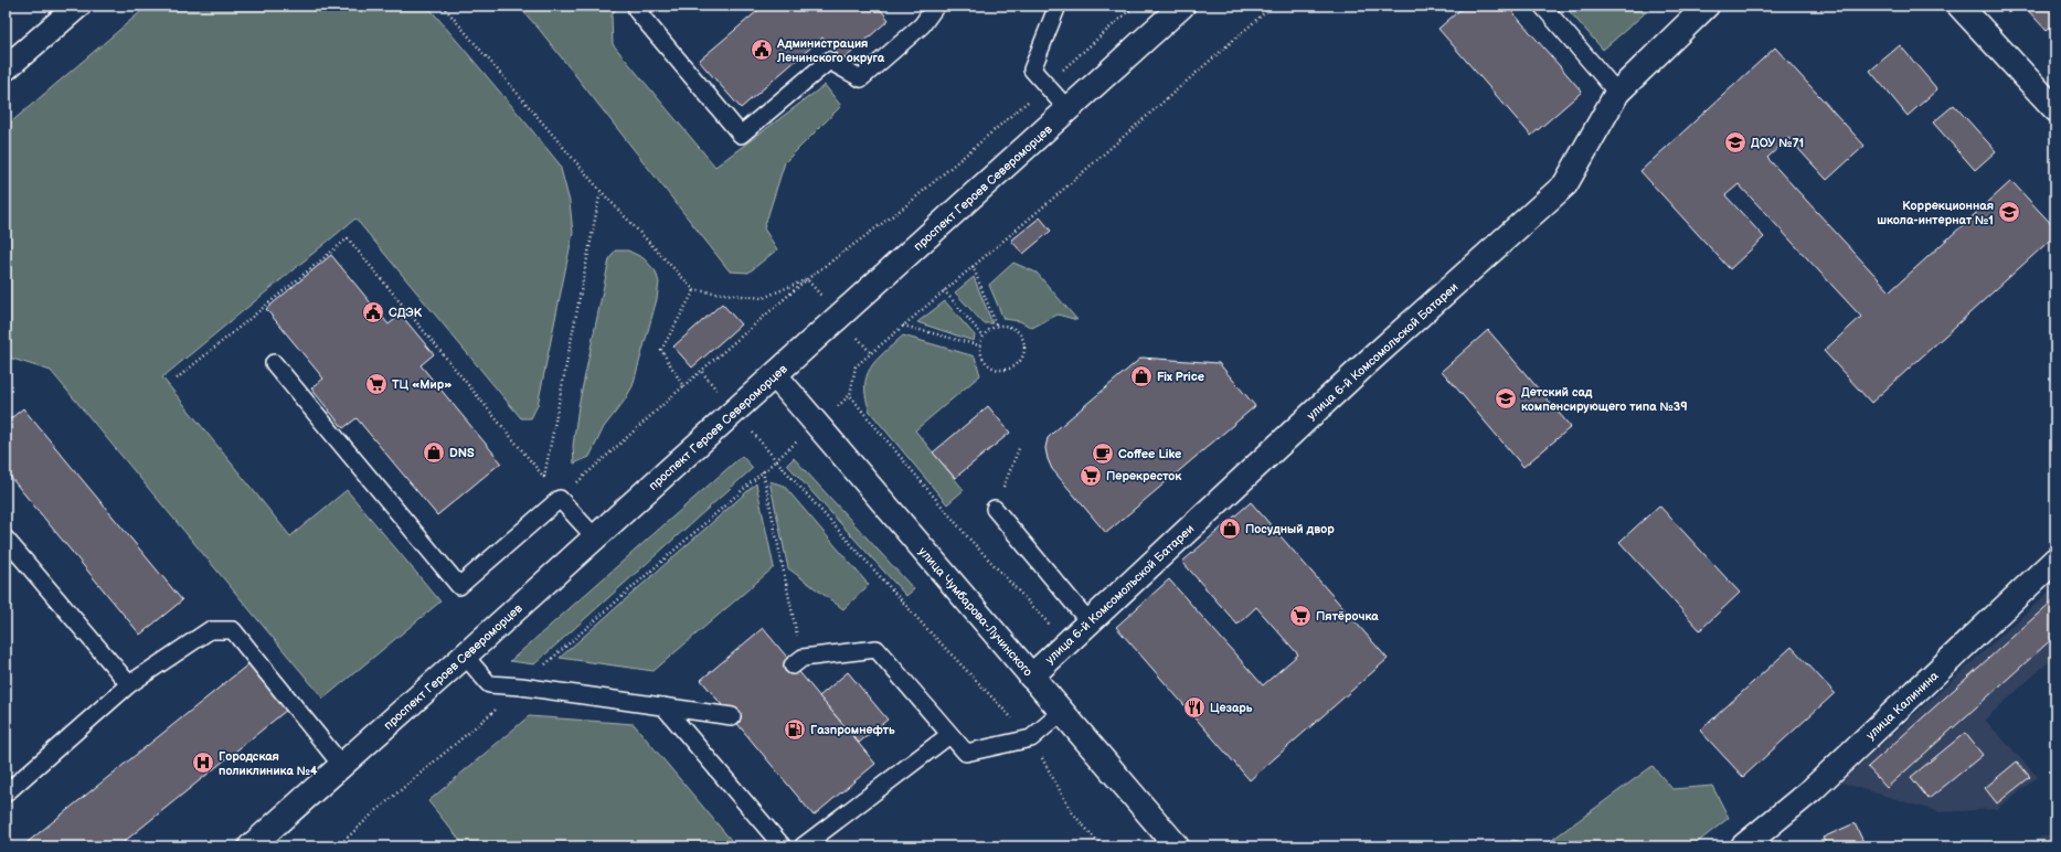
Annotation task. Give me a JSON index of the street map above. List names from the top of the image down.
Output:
{
  "streets": {
    "street": [
      "проспект Героев Североморцев",
      "улица 6-й Комсомольской Батареи",
      "улица Чумбарова-Лучинского",
      "улица Калинина"
    ]
  },
  "crossings": [
    ["проспект Героев Североморцев", "улица Чумбарова-Лучинского"],
    ["улица 6-й Комсомольской Батареи", "улица Чумбарова-Лучинского"]
  ],
  "places": {
    "public building": ["Администрация Ленинского округа", "СДЭК"],
    "school or university": ["ДОУ №71", "Коррекционная школа-интернат №1", "Детский сад компенсирующего типа №39"],
    "shop": ["Fix Price", "DNS", "Посудный двор"],
    "supermarket": ["ТЦ «Мир»", "Перекресток", "Пятёрочка"],
    "cafe": ["Coffee Like"],
    "restaurant": ["Цезарь"],
    "fuel station": ["Газпромнефть"],
    "hospital": ["Городская поликлиника №4"]
  }
}
